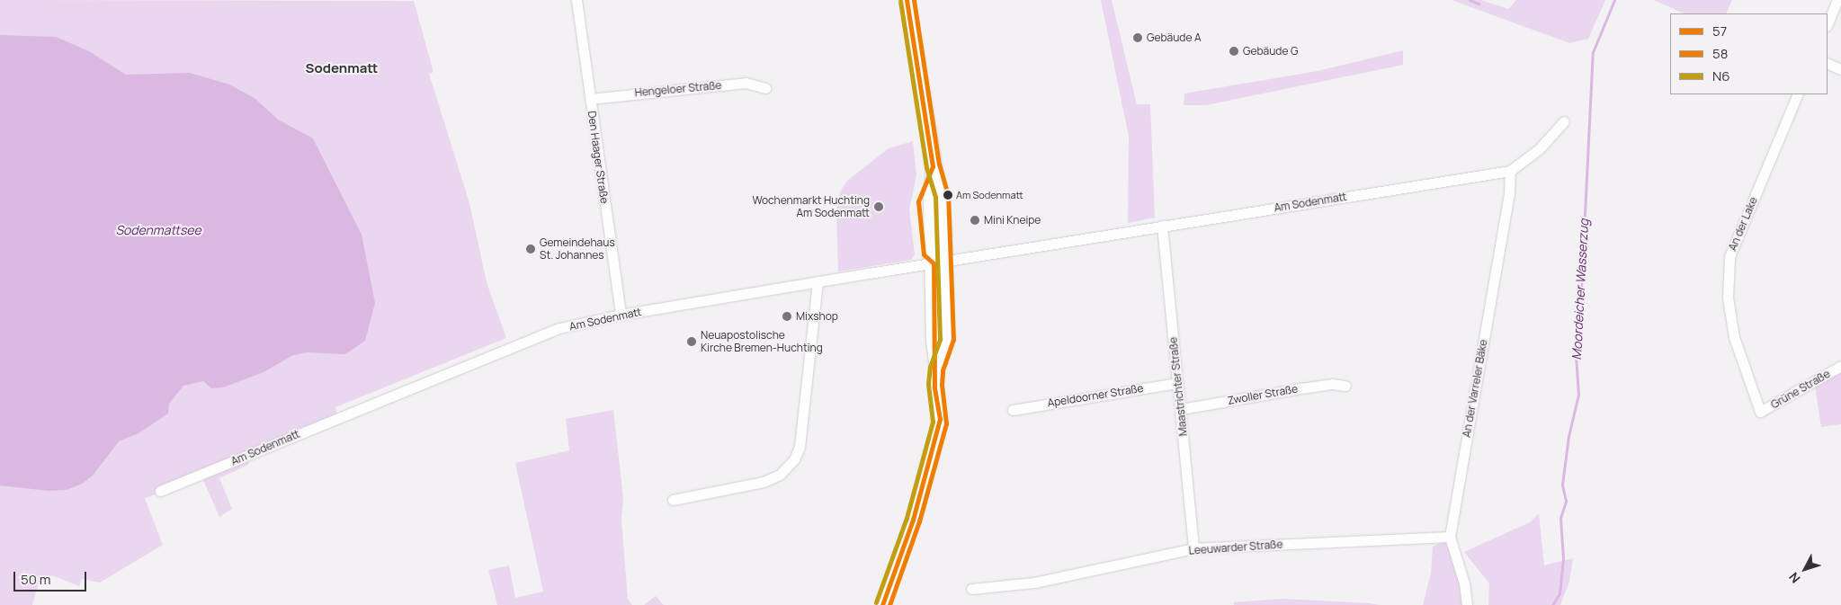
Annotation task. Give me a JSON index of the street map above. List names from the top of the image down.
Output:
{
  "streets": {
    "street": [
      "Hengeloer Straße",
      "Den Haager Straße",
      "Am Sodenmatt",
      "An der Lake",
      "Maastrichter Straße",
      "An der Varreler Bäke",
      "Grüne Straße",
      "Zwoller Straße",
      "Apeldoorner Straße",
      "Leeuwarder Straße"
    ]
  },
  "crossings": [
    ["Hengeloer Straße", "Den Haager Straße"],
    ["Den Haager Straße", "Am Sodenmatt"],
    ["Am Sodenmatt", "Maastrichter Straße"],
    ["Am Sodenmatt", "An der Varreler Bäke"],
    ["An der Lake", "Grüne Straße"],
    ["Maastrichter Straße", "Zwoller Straße"],
    ["Maastrichter Straße", "Apeldoorner Straße"],
    ["Maastrichter Straße", "Leeuwarder Straße"],
    ["An der Varreler Bäke", "Leeuwarder Straße"]
  ],
  "districts": ["Sodenmatt"],
  "water": ["Sodenmattsee", "Moordeicher Wasserzug"],
  "places": [
    "Gebäude A",
    "Gebäude G",
    "Am Sodenmatt",
    "Wochenmarkt Huchting Am Sodenmatt",
    "Mini Kneipe",
    "Gemeindehaus St. Johannes",
    "Mixshop",
    "Neuapostolische Kirche Bremen-Huchting"
  ],
  "lines": ["transit line 57", "transit line 58", "transit line N6"],
  "legend": ["57", "58", "N6"],
  "scale_bar": "50 m",
  "north": "bottom left"
}
